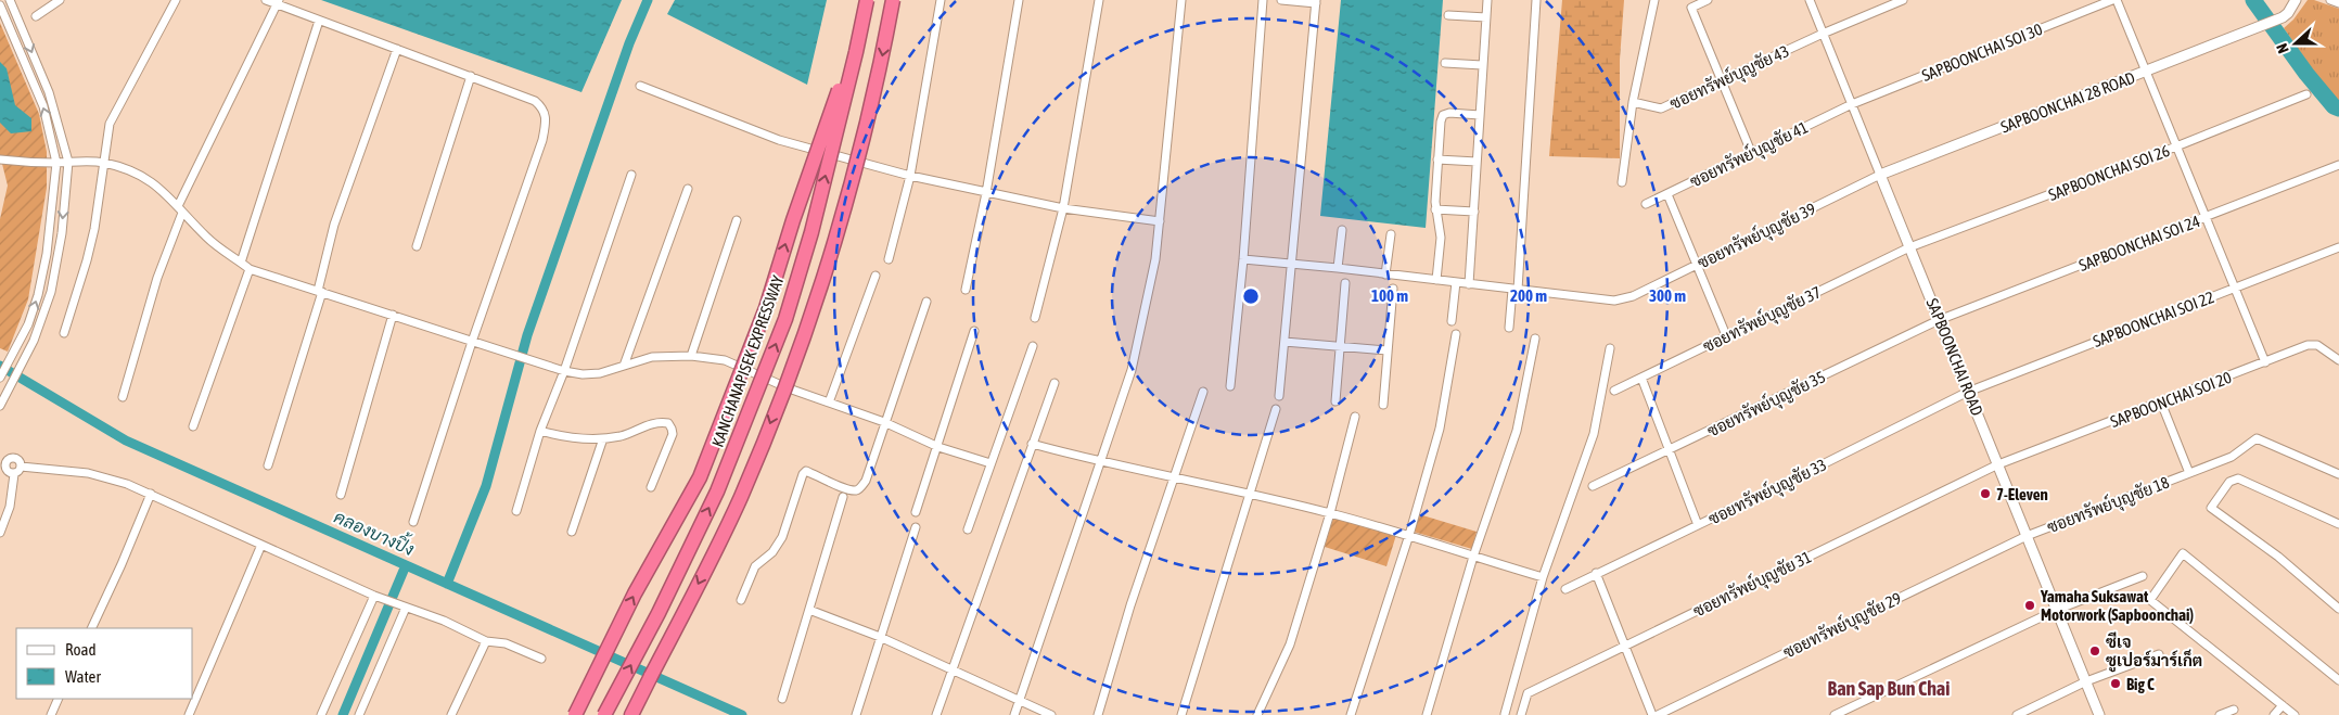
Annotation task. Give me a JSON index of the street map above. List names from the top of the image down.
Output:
{
  "streets": {
    "highway": ["KANCHANAPISEK EXPRESSWAY"],
    "street": [
      "SAPBOONCHAI SOI 30",
      "ซอยทรัพย์บุญชัย 43",
      "SAPBOONCHAI 28 ROAD",
      "ซอยทรัพย์บุญชัย 41",
      "SAPBOONCHAI SOI 26",
      "ซอยทรัพย์บุญชัย 39",
      "SAPBOONCHAI SOI 24",
      "ซอยทรัพย์บุญชัย 37",
      "SAPBOONCHAI SOI 22",
      "SAPBOONCHAI ROAD",
      "SAPBOONCHAI SOI 20",
      "ซอยทรัพย์บุญชัย 35",
      "ซอยทรัพย์บุญชัย 33",
      "ซอยทรัพย์บุญชัย 18",
      "ซอยทรัพย์บุญชัย 31",
      "ซอยทรัพย์บุญชัย 29"
    ]
  },
  "crossings": [
    ["SAPBOONCHAI SOI 30", "ซอยทรัพย์บุญชัย 41"],
    ["SAPBOONCHAI SOI 30", "SAPBOONCHAI ROAD"],
    ["ซอยทรัพย์บุญชัย 43", "SAPBOONCHAI ROAD"],
    ["SAPBOONCHAI 28 ROAD", "ซอยทรัพย์บุญชัย 39"],
    ["SAPBOONCHAI 28 ROAD", "SAPBOONCHAI ROAD"],
    ["ซอยทรัพย์บุญชัย 41", "SAPBOONCHAI ROAD"],
    ["SAPBOONCHAI SOI 26", "ซอยทรัพย์บุญชัย 37"],
    ["SAPBOONCHAI SOI 26", "SAPBOONCHAI ROAD"],
    ["ซอยทรัพย์บุญชัย 39", "SAPBOONCHAI ROAD"],
    ["SAPBOONCHAI SOI 24", "SAPBOONCHAI ROAD"],
    ["SAPBOONCHAI SOI 24", "ซอยทรัพย์บุญชัย 35"],
    ["ซอยทรัพย์บุญชัย 37", "SAPBOONCHAI ROAD"],
    ["SAPBOONCHAI SOI 22", "SAPBOONCHAI ROAD"],
    ["SAPBOONCHAI SOI 22", "ซอยทรัพย์บุญชัย 33"],
    ["SAPBOONCHAI ROAD", "SAPBOONCHAI SOI 20"],
    ["SAPBOONCHAI ROAD", "ซอยทรัพย์บุญชัย 35"],
    ["SAPBOONCHAI ROAD", "ซอยทรัพย์บุญชัย 33"],
    ["SAPBOONCHAI ROAD", "ซอยทรัพย์บุญชัย 18"],
    ["SAPBOONCHAI ROAD", "ซอยทรัพย์บุญชัย 31"],
    ["SAPBOONCHAI ROAD", "ซอยทรัพย์บุญชัย 29"],
    ["SAPBOONCHAI SOI 20", "ซอยทรัพย์บุญชัย 31"],
    ["ซอยทรัพย์บุญชัย 18", "ซอยทรัพย์บุญชัย 29"]
  ],
  "districts": ["Ban Sap Bun Chai"],
  "water": ["คลองบางปิ้ง"],
  "places": [
    "7-Eleven",
    "Yamaha Suksawat Motorwork (Sapboonchai)",
    "ซีเจ ซูเปอร์มาร์เก็ต",
    "Big C"
  ],
  "legend": ["Road", "Water"],
  "north": "left",
  "rings": ["100 m", "200 m", "300 m"]
}
